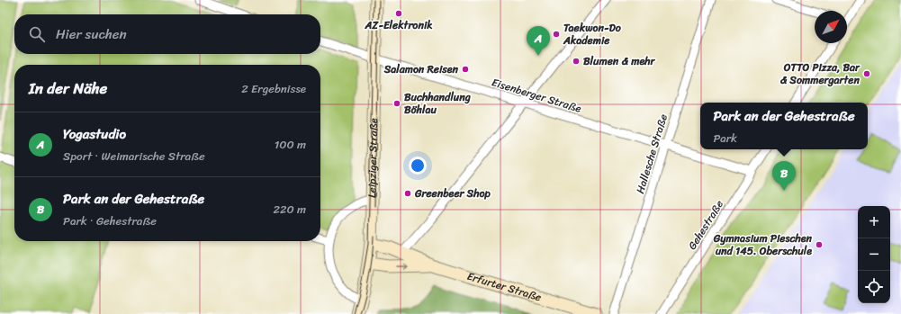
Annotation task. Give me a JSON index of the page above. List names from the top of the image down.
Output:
{
  "streets": {
    "main road": ["Leipziger Straße", "Erfurter Straße"],
    "street": ["Eisenberger Straße", "Hallesche Straße", "Gehestraße"]
  },
  "crossings": [
    ["Eisenberger Straße", "Hallesche Straße"],
    ["Eisenberger Straße", "Leipziger Straße"],
    ["Eisenberger Straße", "Gehestraße"],
    ["Leipziger Straße", "Erfurter Straße"]
  ],
  "places": [
    "AZ-Elektronik",
    "Taekwon-Do Akademie",
    "Blumen & mehr",
    "Salamon Reisen",
    "OTTO Pizza, Bar & Sommergarten",
    "Buchhandlung Böhlau",
    "Greenbeer Shop",
    "Gymnasium Pieschen und 145. Oberschule"
  ],
  "north": "top right",
  "page": {
    "search": "Hier suchen",
    "pins": ["A", "B"],
    "heading": ["In der Nähe", "2 Ergebnisse"],
    "popup": ["Park an der Gehestraße", "Park"],
    "list": [
      {
        "mark": "A",
        "name": "Yogastudio",
        "note": "Sport · Weimarische Straße",
        "value": "100 m"
      },
      {
        "mark": "B",
        "name": "Park an der Gehestraße",
        "note": "Park · Gehestraße",
        "value": "220 m"
      }
    ],
    "map_buttons": ["+", "−"]
  }
}
